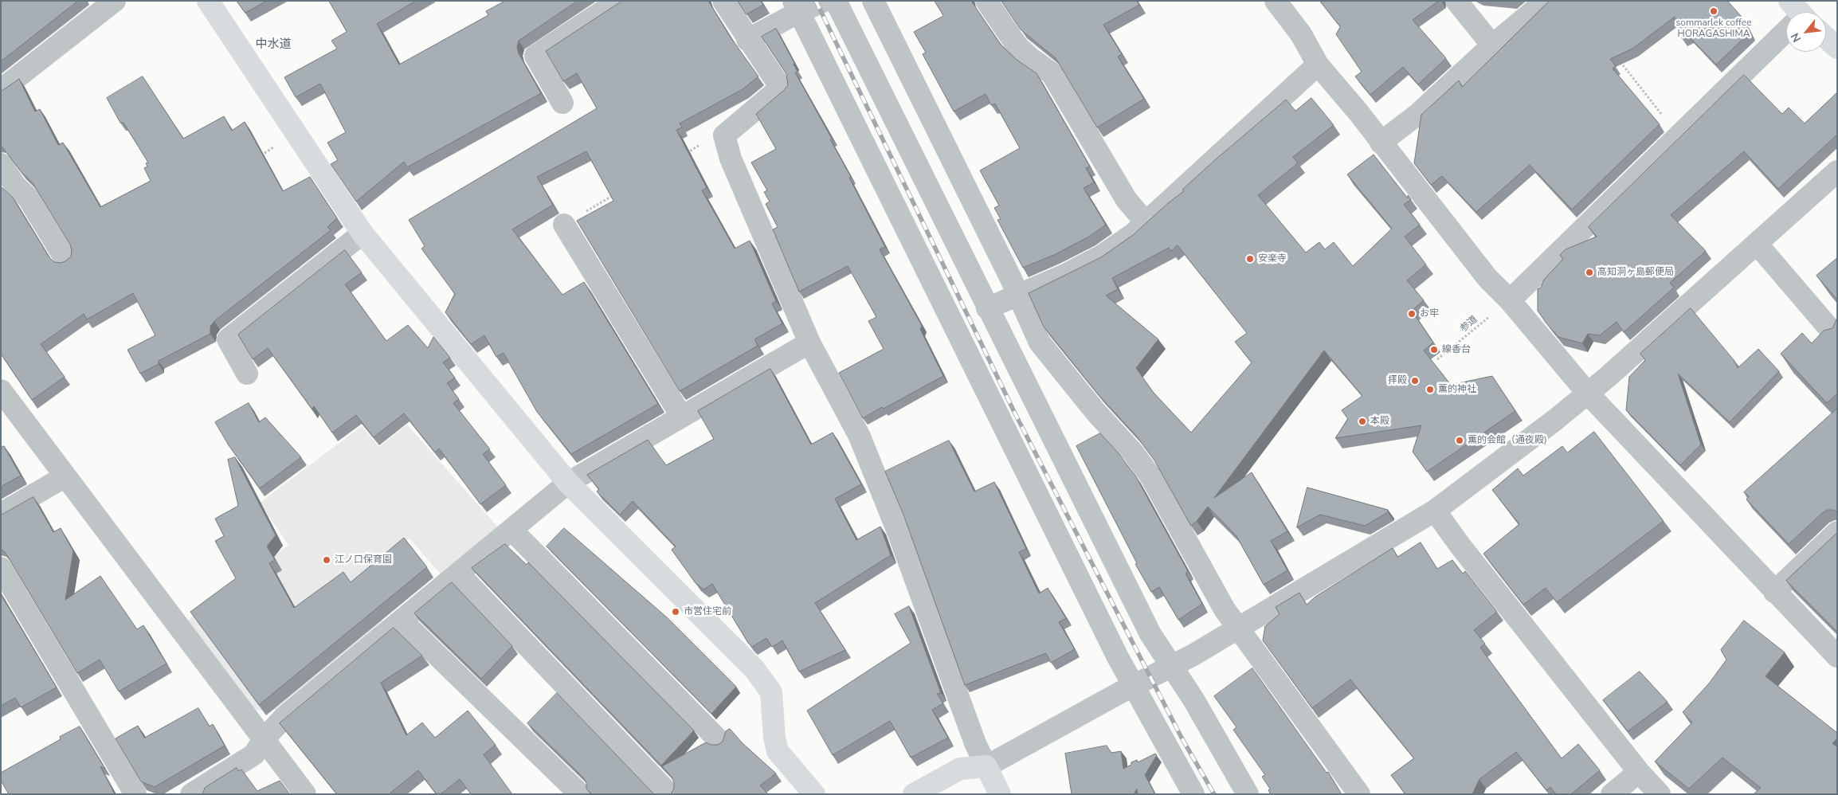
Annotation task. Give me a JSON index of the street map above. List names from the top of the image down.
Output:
{
  "streets": {
    "path": ["参道"]
  },
  "districts": ["中水道"],
  "places": [
    "sommarlek coffee HORAGASHIMA",
    "安楽寺",
    "高知洞ヶ島郵便局",
    "お牢",
    "線香台",
    "拝殿",
    "薫的神社",
    "本殿",
    "薫的会館（通夜殿)",
    "江ノ口保育園",
    "市営住宅前"
  ],
  "north": "bottom left"
}
